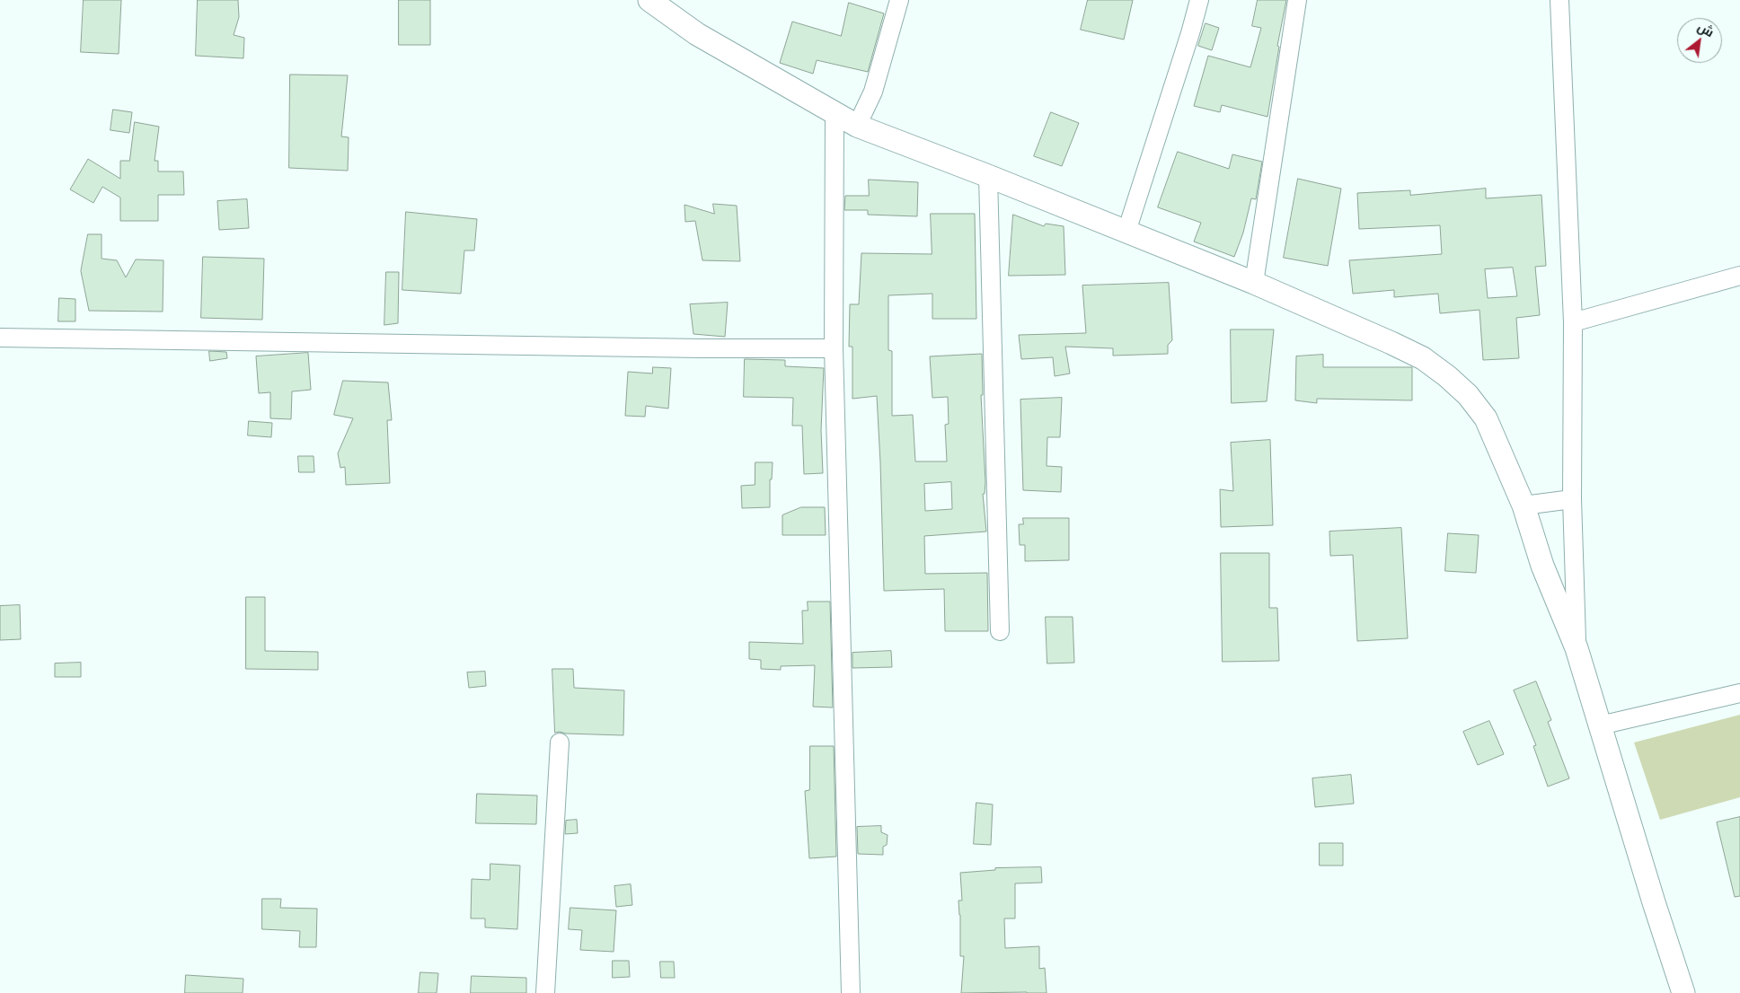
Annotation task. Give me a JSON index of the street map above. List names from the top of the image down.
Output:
{
  "north": "top right"
}
